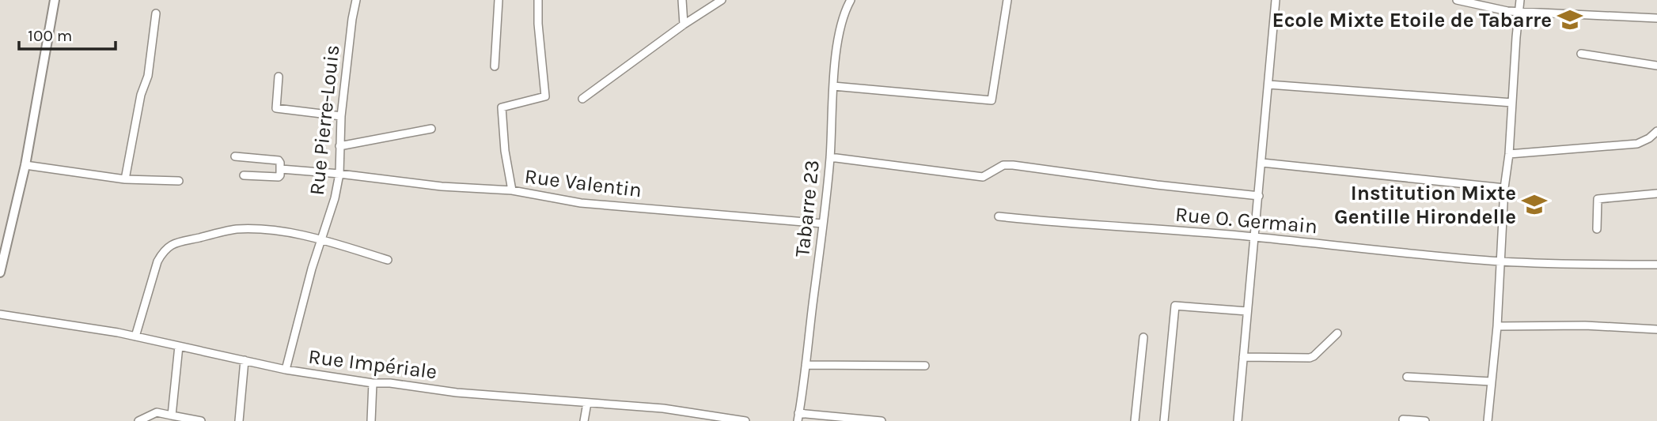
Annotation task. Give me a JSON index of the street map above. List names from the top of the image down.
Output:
{
  "streets": {
    "street": [
      "Rue Pierre-Louis",
      "Rue Valentin",
      "Tabarre 23",
      "Rue O. Germain",
      "Rue Impériale"
    ]
  },
  "crossings": [
    ["Rue Pierre-Louis", "Rue Valentin"],
    ["Rue Pierre-Louis", "Rue Impériale"],
    ["Rue Valentin", "Tabarre 23"]
  ],
  "places": {
    "school or university": ["Ecole Mixte Etoile de Tabarre", "Institution Mixte Gentille Hirondelle"]
  },
  "scale_bar": "100 m"
}
